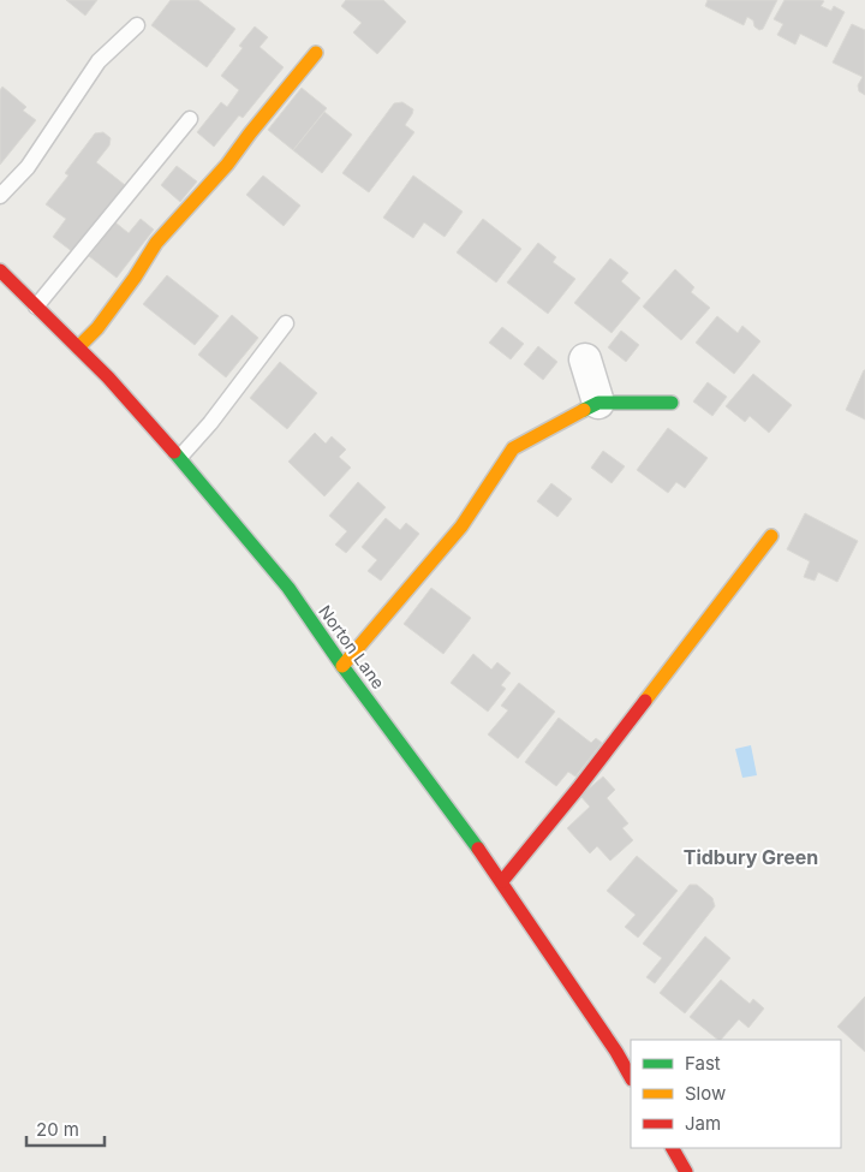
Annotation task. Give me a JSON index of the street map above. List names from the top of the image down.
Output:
{
  "streets": {
    "street": ["Norton Lane"]
  },
  "districts": ["Tidbury Green"],
  "legend": ["Fast", "Slow", "Jam"],
  "scale_bar": "20 m"
}
